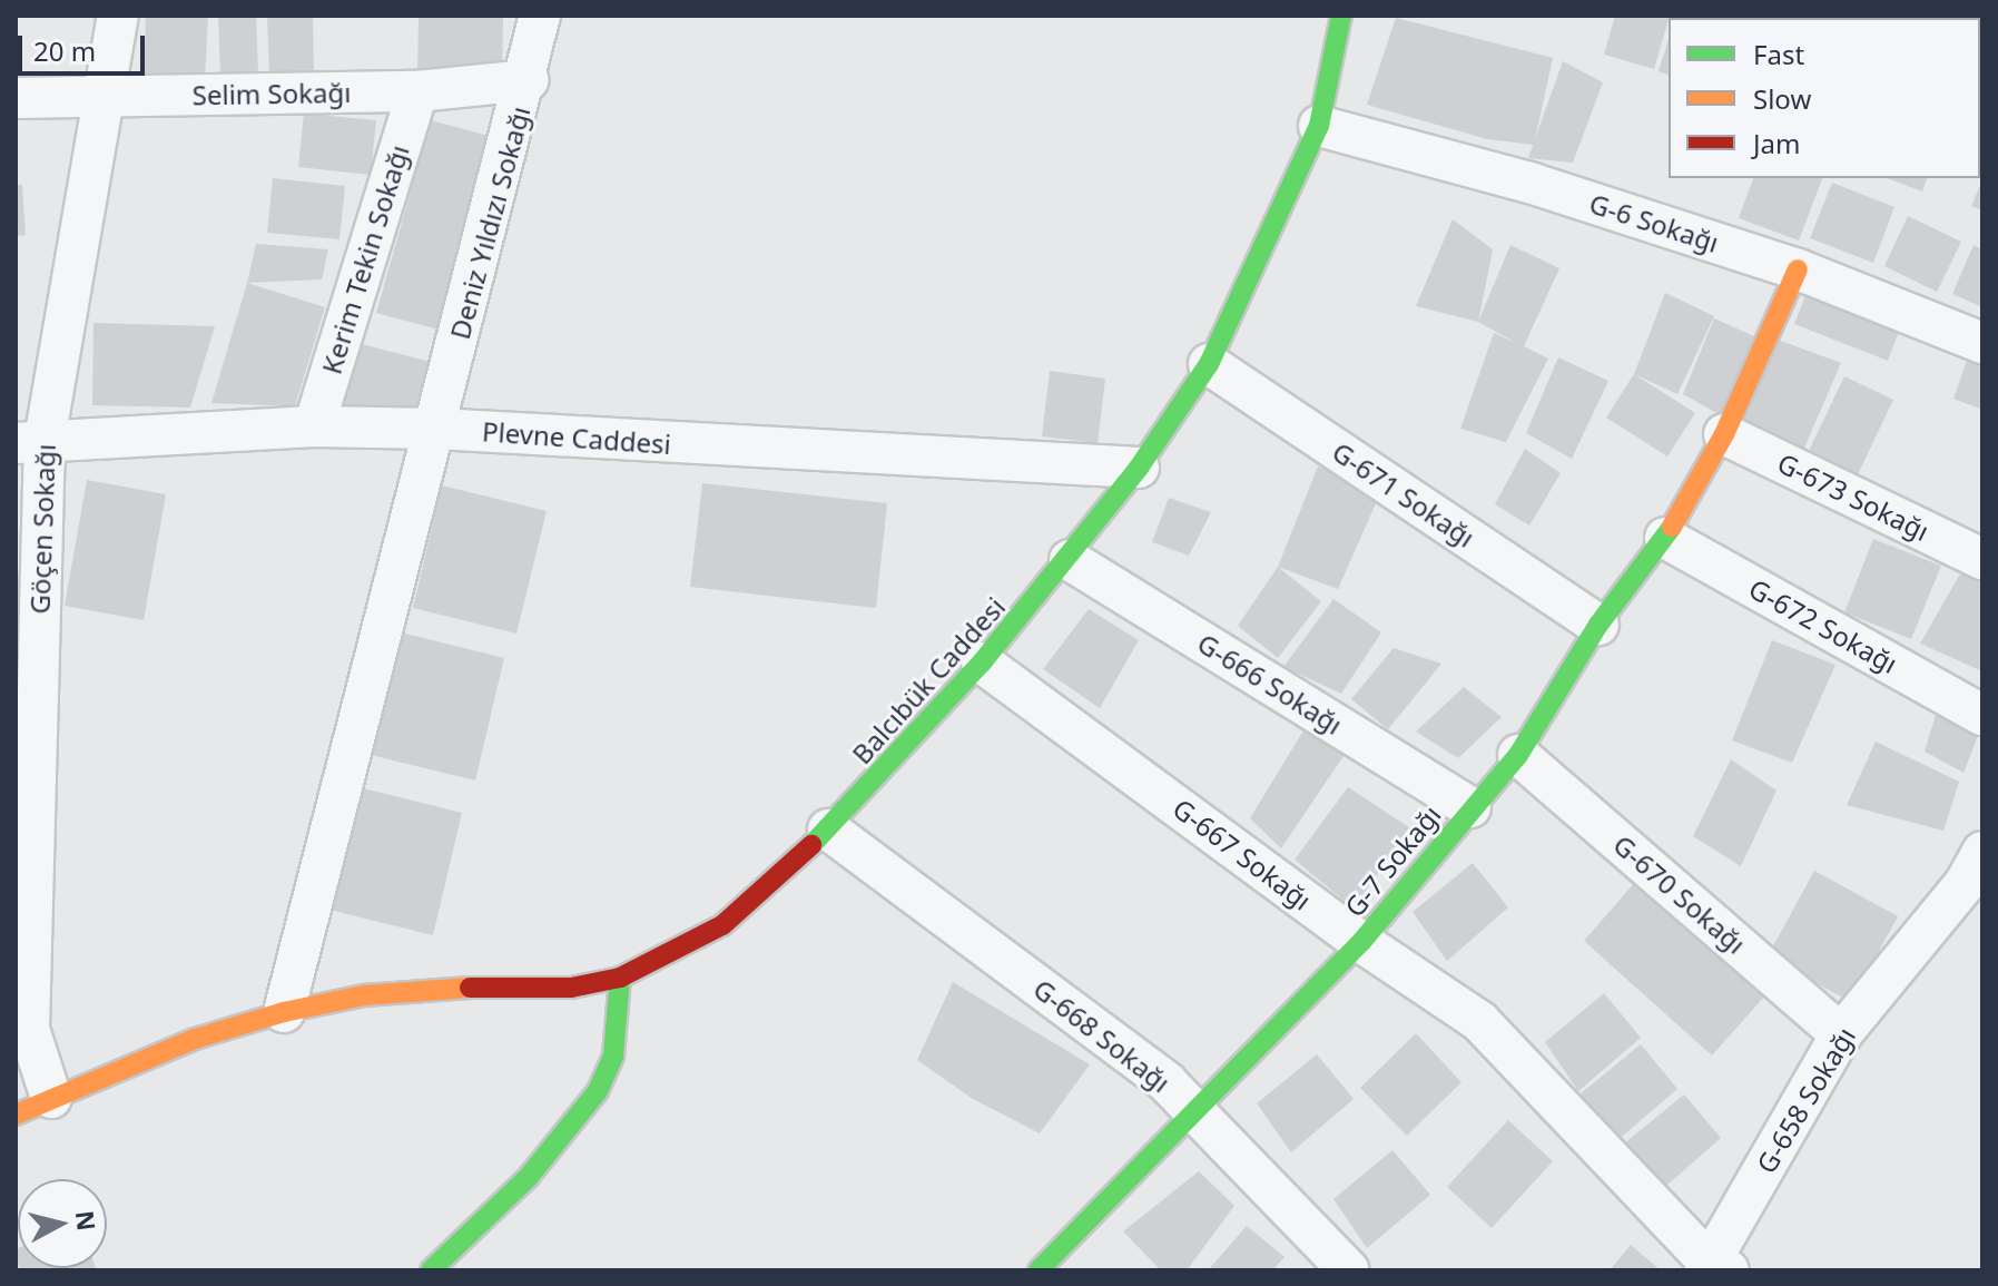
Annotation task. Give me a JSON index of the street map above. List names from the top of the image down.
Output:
{
  "streets": {
    "main road": ["Balcıbük Caddesi", "G-7 Sokağı"],
    "street": [
      "Selim Sokağı",
      "Deniz Yıldızı Sokağı",
      "G-6 Sokağı",
      "Kerim Tekin Sokağı",
      "Plevne Caddesi",
      "G-671 Sokağı",
      "G-673 Sokağı",
      "Göçen Sokağı",
      "G-672 Sokağı",
      "G-666 Sokağı",
      "G-667 Sokağı",
      "G-670 Sokağı",
      "G-668 Sokağı",
      "G-658 Sokağı"
    ]
  },
  "crossings": [
    ["Selim Sokağı", "Deniz Yıldızı Sokağı"],
    ["Selim Sokağı", "Kerim Tekin Sokağı"],
    ["Selim Sokağı", "Göçen Sokağı"],
    ["Deniz Yıldızı Sokağı", "Plevne Caddesi"],
    ["Deniz Yıldızı Sokağı", "Balcıbük Caddesi"],
    ["G-6 Sokağı", "Balcıbük Caddesi"],
    ["G-6 Sokağı", "G-7 Sokağı"],
    ["Kerim Tekin Sokağı", "Plevne Caddesi"],
    ["Plevne Caddesi", "Göçen Sokağı"],
    ["Plevne Caddesi", "Balcıbük Caddesi"],
    ["G-671 Sokağı", "Balcıbük Caddesi"],
    ["G-671 Sokağı", "G-7 Sokağı"],
    ["G-673 Sokağı", "G-7 Sokağı"],
    ["Göçen Sokağı", "Balcıbük Caddesi"],
    ["G-672 Sokağı", "G-7 Sokağı"],
    ["Balcıbük Caddesi", "G-666 Sokağı"],
    ["Balcıbük Caddesi", "G-667 Sokağı"],
    ["Balcıbük Caddesi", "G-668 Sokağı"],
    ["G-666 Sokağı", "G-7 Sokağı"],
    ["G-667 Sokağı", "G-7 Sokağı"],
    ["G-667 Sokağı", "G-658 Sokağı"],
    ["G-7 Sokağı", "G-670 Sokağı"],
    ["G-7 Sokağı", "G-668 Sokağı"],
    ["G-670 Sokağı", "G-658 Sokağı"]
  ],
  "legend": ["Fast", "Slow", "Jam"],
  "scale_bar": "20 m",
  "north": "right"
}
